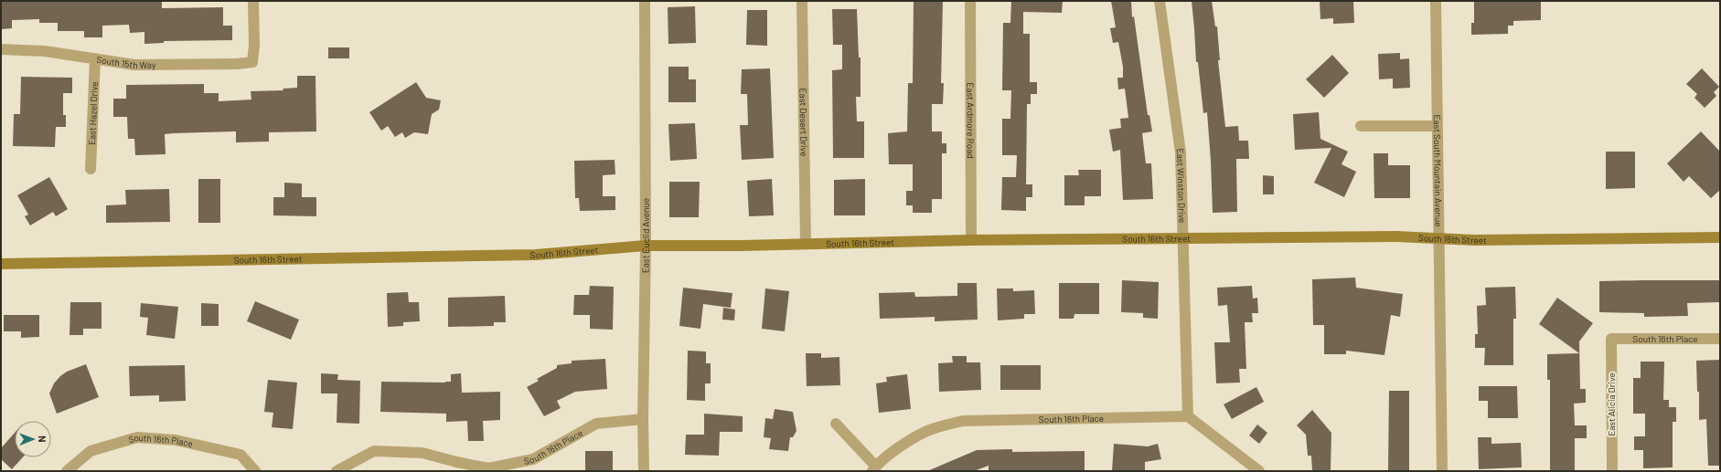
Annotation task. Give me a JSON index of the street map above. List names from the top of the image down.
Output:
{
  "streets": {
    "main road": ["South 16th Street"],
    "street": [
      "South 15th Way",
      "East Hazel Drive",
      "East Ardmore Road",
      "East Desert Drive",
      "East South Mountain Avenue",
      "East Winston Drive",
      "East Euclid Avenue",
      "South 16th Place",
      "East Alicia Drive"
    ]
  },
  "crossings": [
    ["South 15th Way", "East Hazel Drive"],
    ["East Ardmore Road", "South 16th Street"],
    ["East Desert Drive", "South 16th Street"],
    ["East South Mountain Avenue", "South 16th Street"],
    ["East Winston Drive", "South 16th Street"],
    ["East Winston Drive", "South 16th Place"],
    ["East Euclid Avenue", "South 16th Street"],
    ["East Euclid Avenue", "South 16th Place"],
    ["South 16th Place", "East Alicia Drive"]
  ],
  "north": "right"
}
